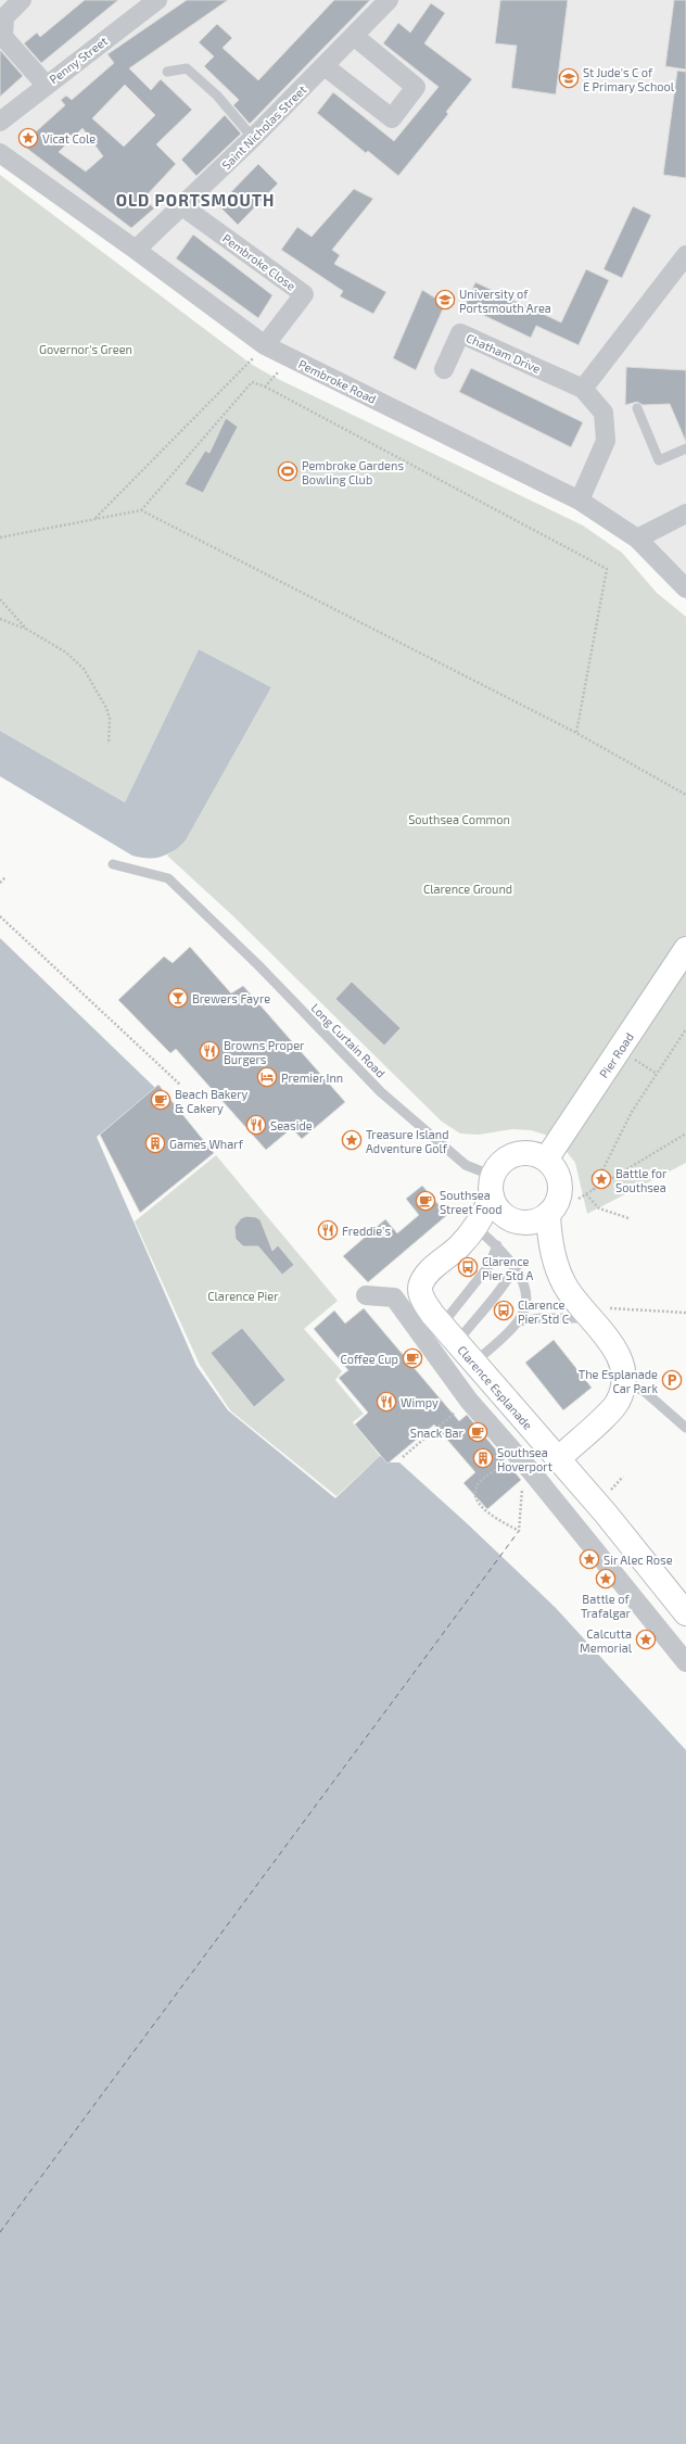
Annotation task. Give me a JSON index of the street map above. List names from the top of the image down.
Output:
{
  "streets": {
    "street": [
      "Penny Street",
      "Saint Nicholas Street",
      "Pembroke Close",
      "Chatham Drive",
      "Pembroke Road",
      "Pier Road",
      "Clarence Esplanade"
    ],
    "lane": ["Long Curtain Road"]
  },
  "crossings": [
    ["Saint Nicholas Street", "Pembroke Close"],
    ["Saint Nicholas Street", "Pembroke Road"],
    ["Pembroke Close", "Pembroke Road"],
    ["Chatham Drive", "Pembroke Road"],
    ["Long Curtain Road", "Pier Road"],
    ["Long Curtain Road", "Clarence Esplanade"],
    ["Pier Road", "Clarence Esplanade"]
  ],
  "districts": ["OLD PORTSMOUTH"],
  "parks": [
    "Governor's Green",
    "Southsea Common",
    "Clarence Ground",
    "Clarence Pier"
  ],
  "places": {
    "school or university": ["St Jude's C of E Primary School", "University of Portsmouth Area"],
    "place": [
      "Vicat Cole",
      "Treasure Island Adventure Golf",
      "Battle for Southsea",
      "Sir Alec Rose",
      "Battle of Trafalgar",
      "Calcutta Memorial"
    ],
    "sports": ["Pembroke Gardens Bowling Club"],
    "bar": ["Brewers Fayre"],
    "restaurant": [
      "Browns Proper Burgers",
      "Seaside",
      "Freddie's",
      "Wimpy"
    ],
    "hotel": ["Premier Inn"],
    "cafe": [
      "Beach Bakery & Cakery",
      "Southsea Street Food",
      "Coffee Cup",
      "Snack Bar"
    ],
    "building": ["Games Wharf", "Southsea Hoverport"],
    "bus stop": ["Clarence Pier Std A", "Clarence Pier Std C"],
    "parking": ["The Esplanade Car Park"]
  }
}
